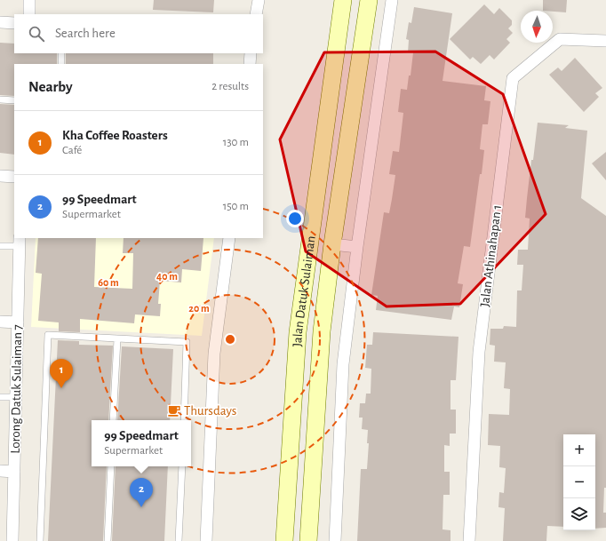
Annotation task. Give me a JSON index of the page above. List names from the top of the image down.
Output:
{
  "streets": {
    "main road": ["Jalan Datuk Sulaiman"],
    "street": ["Jalan Athinahapan 1", "Lorong Datuk Sulaiman 7"]
  },
  "places": {
    "cafe": ["Thursdays"]
  },
  "north": "bottom",
  "page": {
    "search": "Search here",
    "heading": ["Nearby", "2 results"],
    "list": [
      {
        "mark": "1",
        "name": "Kha Coffee Roasters",
        "note": "Café",
        "value": "130 m"
      },
      {
        "mark": "2",
        "name": "99 Speedmart",
        "note": "Supermarket",
        "value": "150 m"
      }
    ],
    "pins": ["1", "2"],
    "popup": ["99 Speedmart", "Supermarket"],
    "map_buttons": ["+", "−"]
  },
  "rings": ["40 m", "60 m", "20 m"]
}
